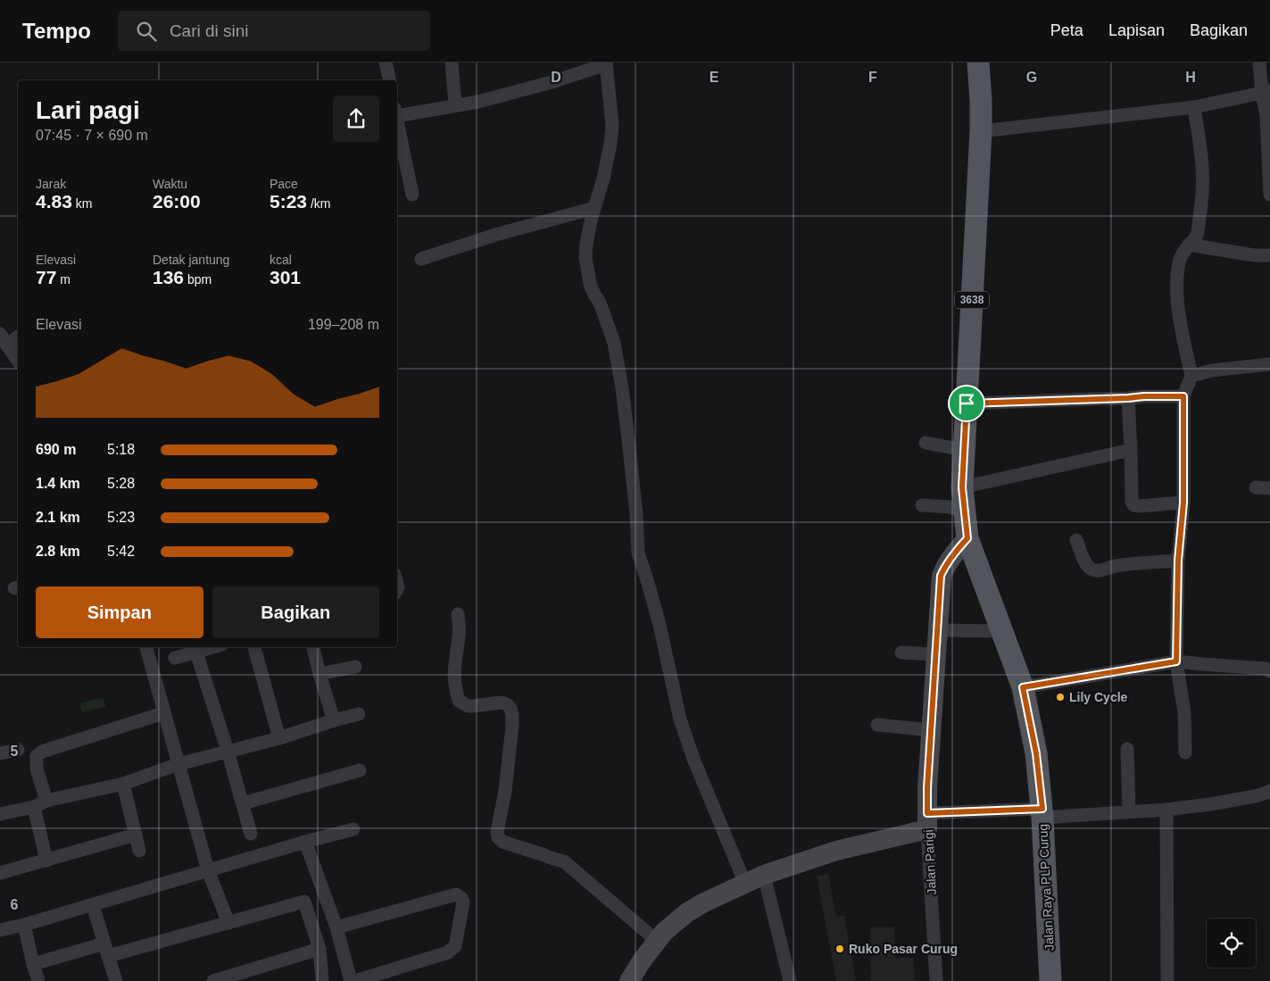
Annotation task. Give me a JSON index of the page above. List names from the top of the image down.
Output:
{
  "streets": {
    "main road": ["3638", "Jalan Raya PLP Curug"],
    "street": ["Jalan Parigi"]
  },
  "crossings": [
    ["3638", "Jalan Parigi"],
    ["3638", "Jalan Raya PLP Curug"],
    ["Jalan Parigi", "Jalan Raya PLP Curug"]
  ],
  "places": ["Lily Cycle", "Ruko Pasar Curug"],
  "page": {
    "header": "Tempo",
    "search": "Cari di sini",
    "nav": ["Peta", "Lapisan", "Bagikan"],
    "heading": ["Lari pagi", "07:45 · 7 × 690 m"],
    "stats": [
      ["Jarak", "4.83 km"],
      ["Waktu", "26:00"],
      ["Pace", "5:23 /km"],
      ["Elevasi", "77 m"],
      ["Detak jantung", "136 bpm"],
      ["kcal", "301"]
    ],
    "chart": ["Elevasi", "199–208 m"],
    "list": [
      {
        "name": "690 m",
        "note": "5:18"
      },
      {
        "name": "1.4 km",
        "note": "5:28"
      },
      {
        "name": "2.1 km",
        "note": "5:23"
      },
      {
        "name": "2.8 km",
        "note": "5:42"
      }
    ],
    "buttons": ["Simpan", "Bagikan"]
  },
  "grid": {
    "columns": [
      "D",
      "E",
      "F",
      "G",
      "H"
    ],
    "rows": ["5", "6"]
  }
}
